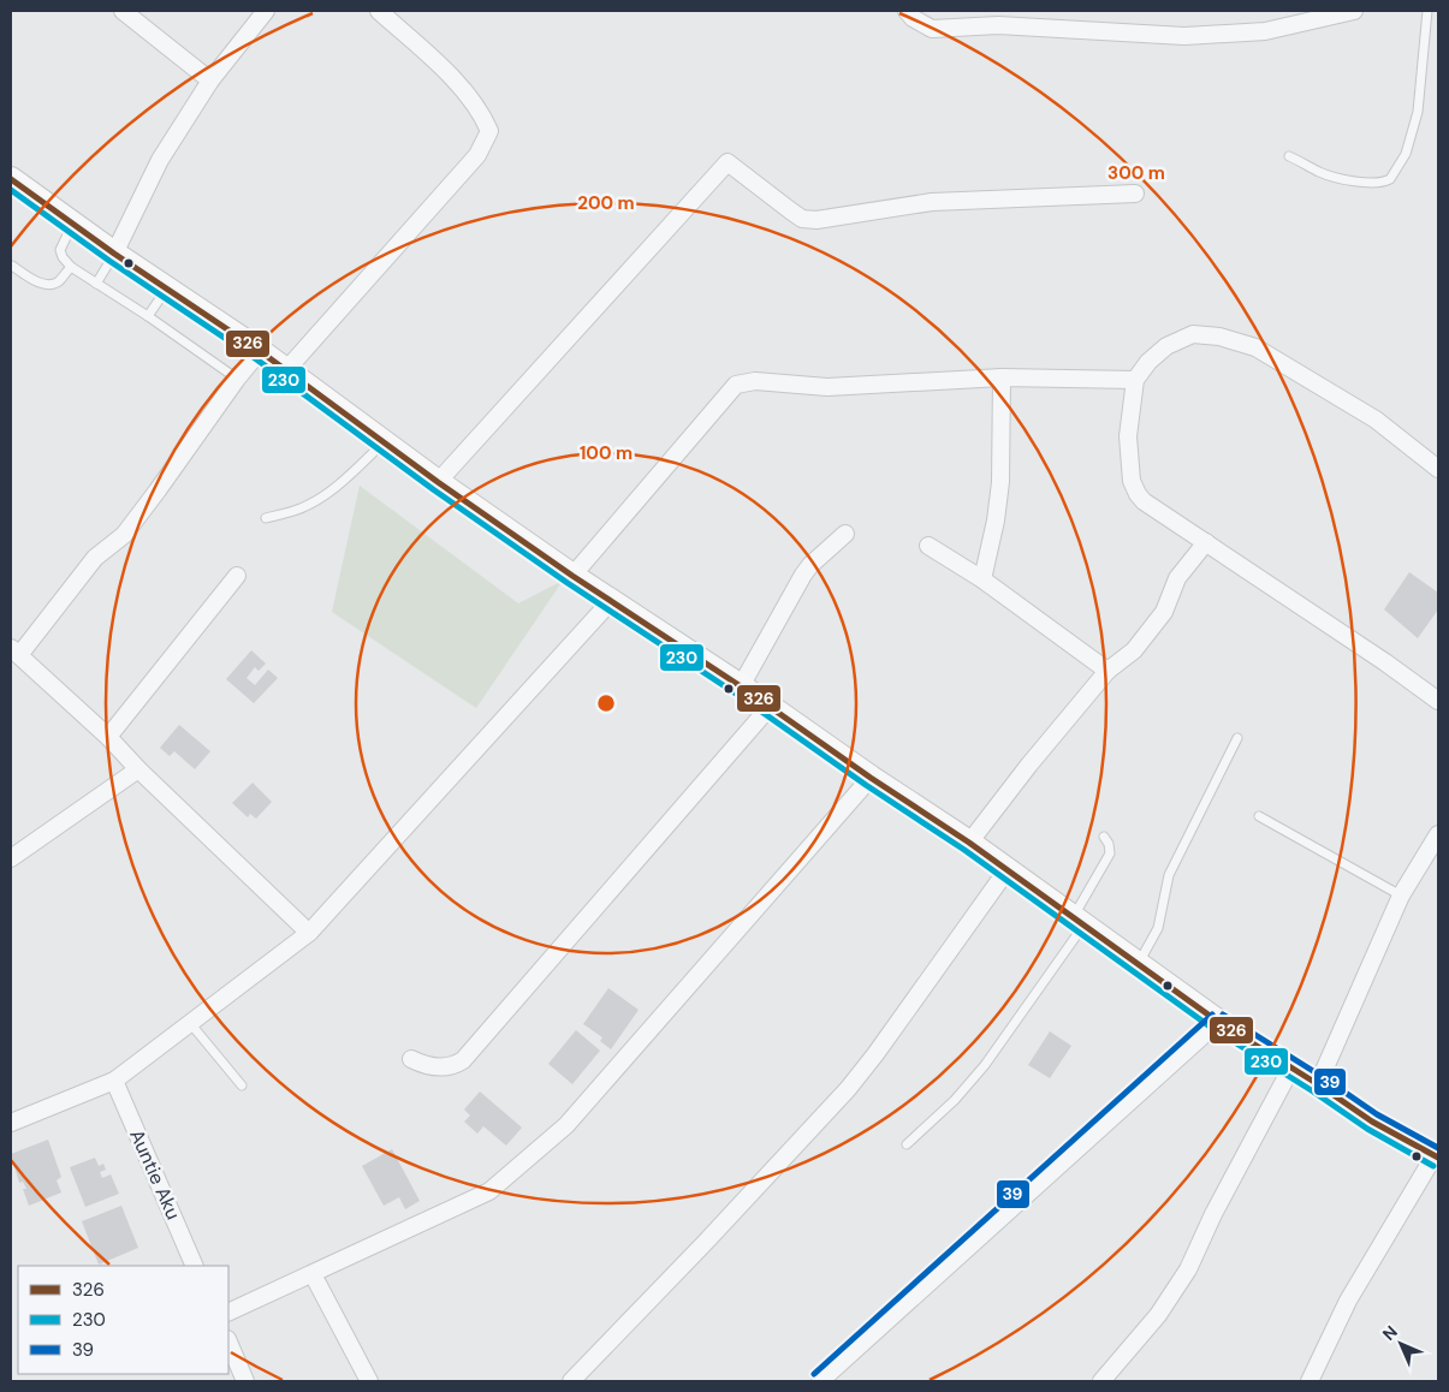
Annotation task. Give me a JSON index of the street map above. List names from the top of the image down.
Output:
{
  "streets": {
    "street": ["Auntie Aku"]
  },
  "lines": ["transit line 326", "transit line 230", "transit line 39"],
  "legend": ["326", "230", "39"],
  "north": "top left",
  "rings": ["300 m", "200 m", "100 m"]
}
